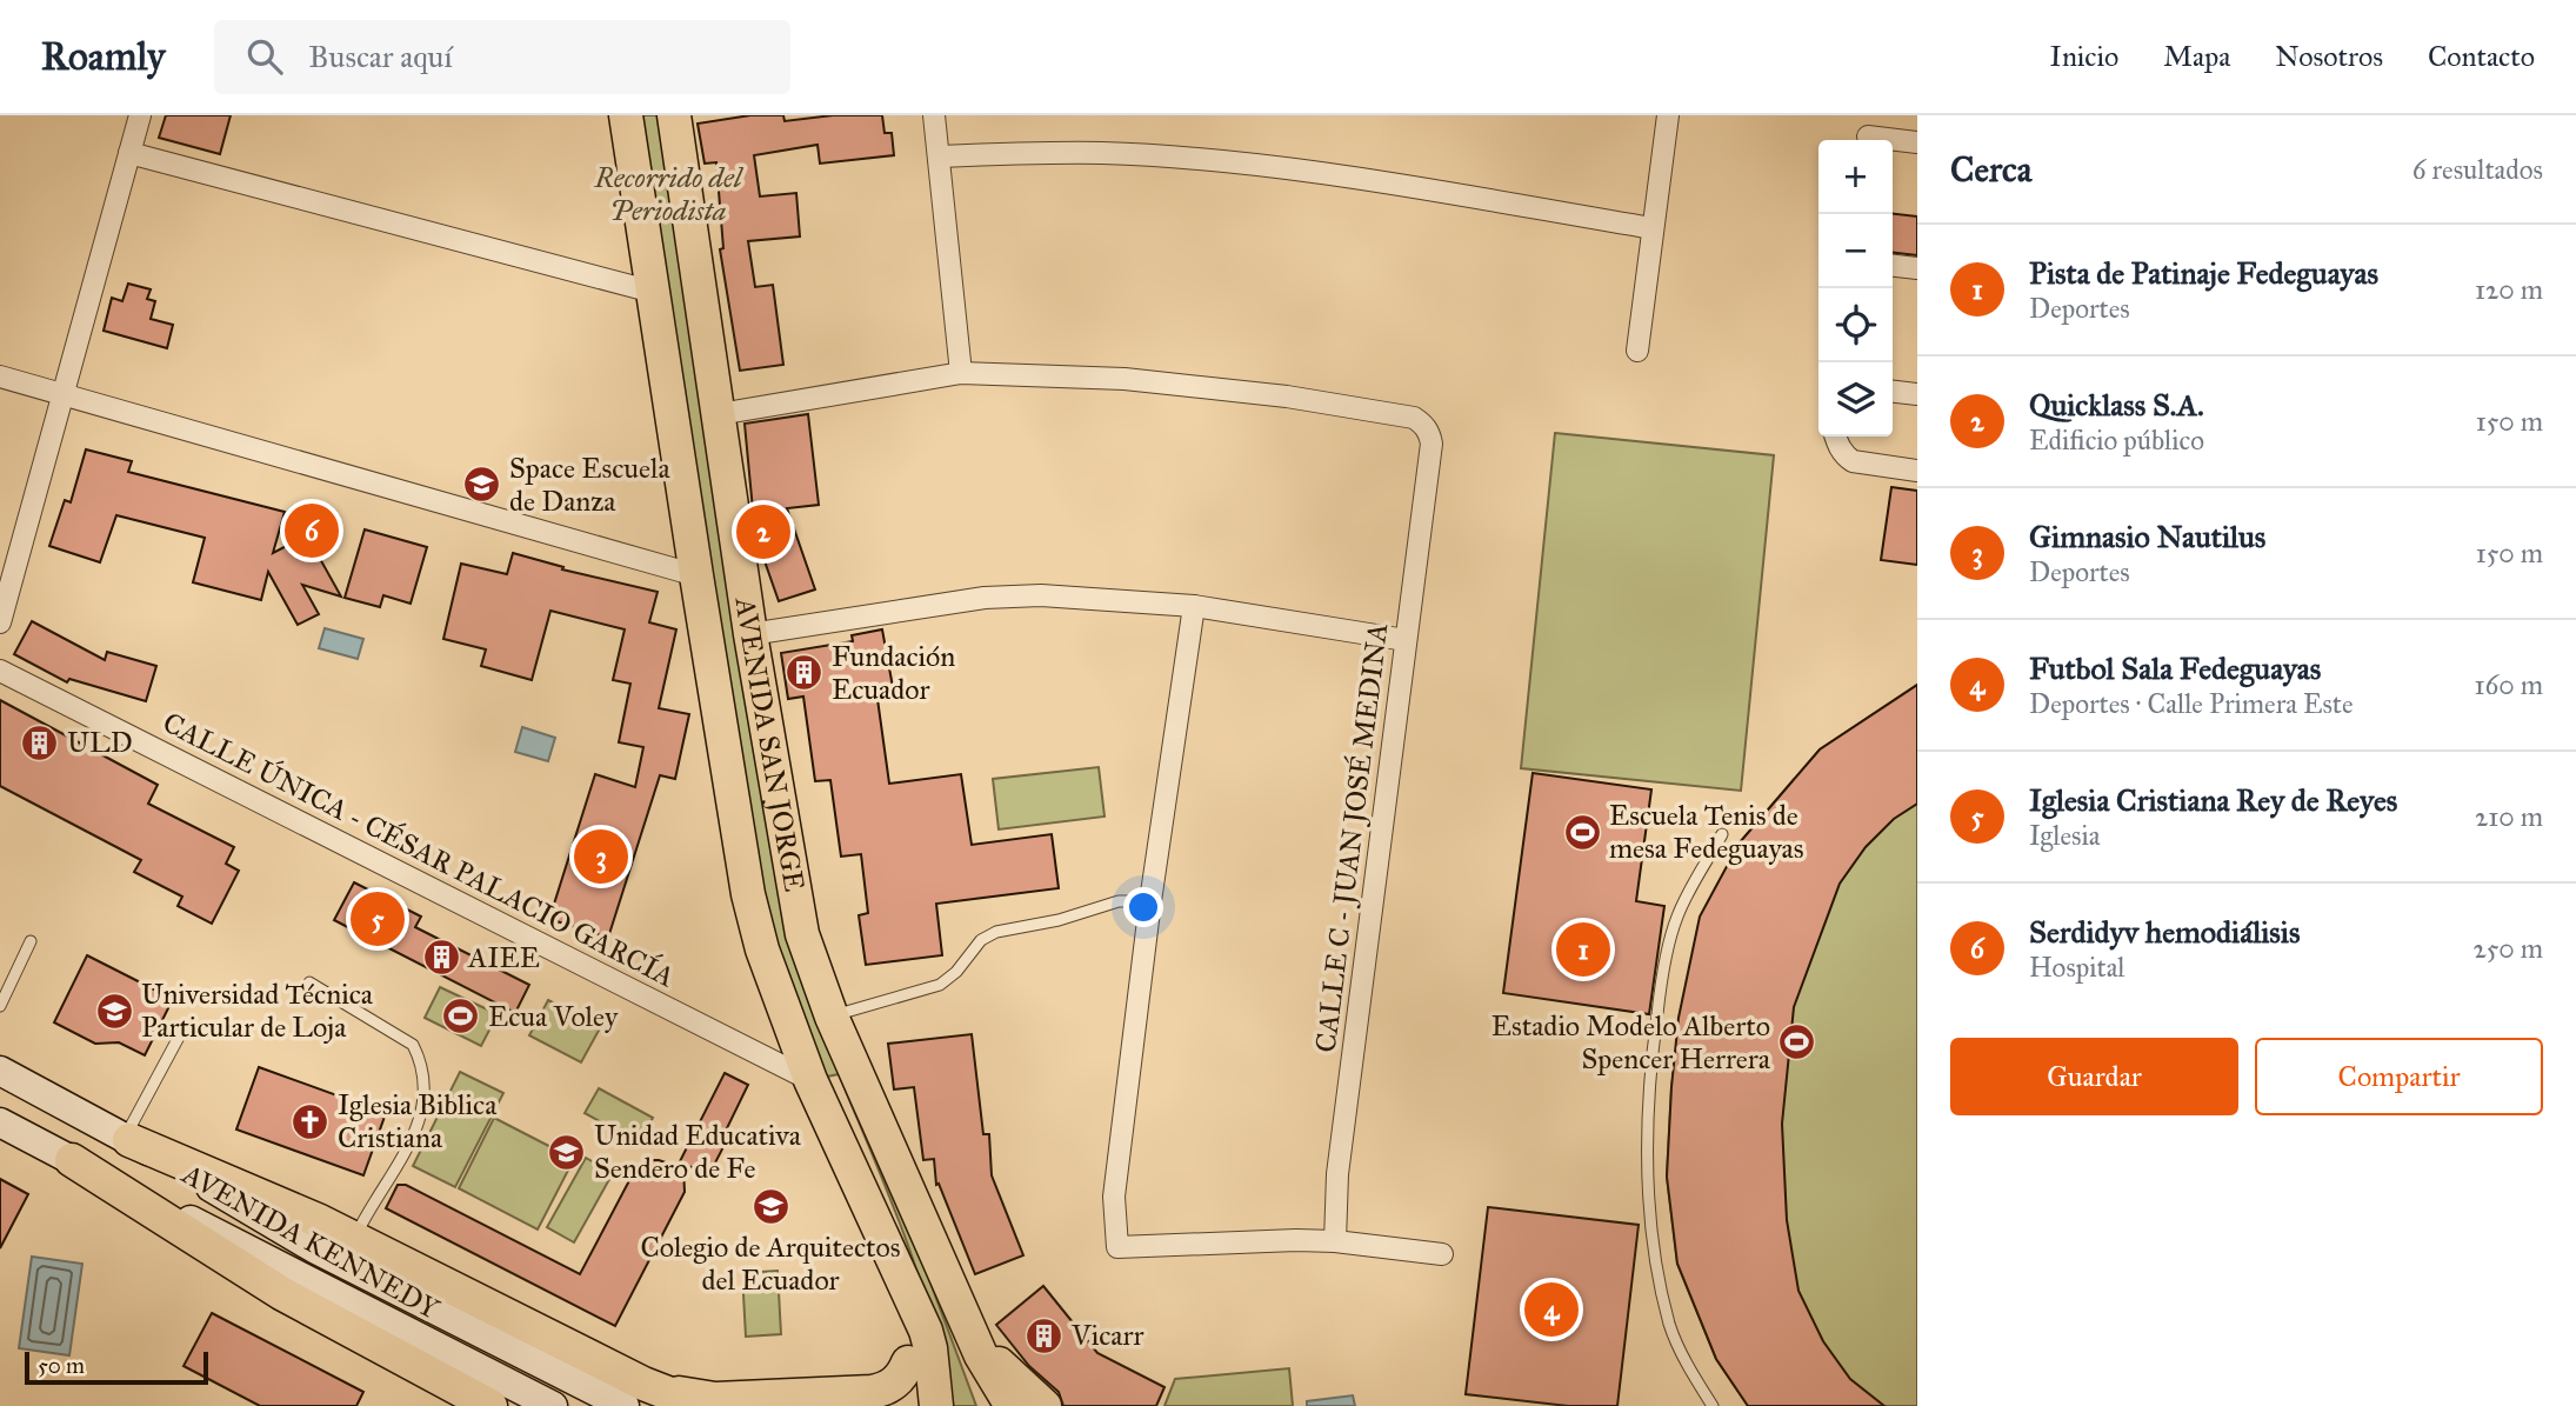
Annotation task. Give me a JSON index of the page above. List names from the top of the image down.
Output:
{
  "streets": {
    "main road": ["AVENIDA SAN JORGE", "AVENIDA KENNEDY"],
    "street": ["CALLE C - JUAN JOSÉ MEDINA", "CALLE ÚNICA - CÉSAR PALACIO GARCÍA"]
  },
  "crossings": [
    ["AVENIDA SAN JORGE", "CALLE ÚNICA - CÉSAR PALACIO GARCÍA"]
  ],
  "parks": ["Recorrido del Periodista"],
  "places": {
    "school or university": [
      "Space Escuela de Danza",
      "Universidad Técnica Particular de Loja",
      "Unidad Educativa Sendero de Fe",
      "Colegio de Arquitectos del Ecuador"
    ],
    "building": [
      "Fundación Ecuador",
      "ULD",
      "AIEE",
      "Vicarr"
    ],
    "sports": ["Escuela Tenis de mesa Fedeguayas", "Ecua Voley", "Estadio Modelo Alberto Spencer Herrera"],
    "church": ["Iglesia Biblica Cristiana"]
  },
  "scale_bar": "50 m",
  "page": {
    "header": "Roamly",
    "search": "Buscar aquí",
    "nav": [
      "Inicio",
      "Mapa",
      "Nosotros",
      "Contacto"
    ],
    "heading": ["Cerca", "6 resultados"],
    "map_buttons": ["+", "−"],
    "list": [
      {
        "mark": "1",
        "name": "Pista de Patinaje Fedeguayas",
        "note": "Deportes",
        "value": "120 m"
      },
      {
        "mark": "2",
        "name": "Quicklass S.A.",
        "note": "Edificio público",
        "value": "150 m"
      },
      {
        "mark": "3",
        "name": "Gimnasio Nautilus",
        "note": "Deportes",
        "value": "150 m"
      },
      {
        "mark": "4",
        "name": "Futbol Sala Fedeguayas",
        "note": "Deportes · Calle Primera Este",
        "value": "160 m"
      },
      {
        "mark": "5",
        "name": "Iglesia Cristiana Rey de Reyes",
        "note": "Iglesia",
        "value": "210 m"
      },
      {
        "mark": "6",
        "name": "Serdidyv hemodiálisis",
        "note": "Hospital",
        "value": "250 m"
      }
    ],
    "pins": [
      "6",
      "2",
      "3",
      "5",
      "1",
      "4"
    ],
    "buttons": ["Guardar", "Compartir"],
    "scale": "50 m"
  }
}
